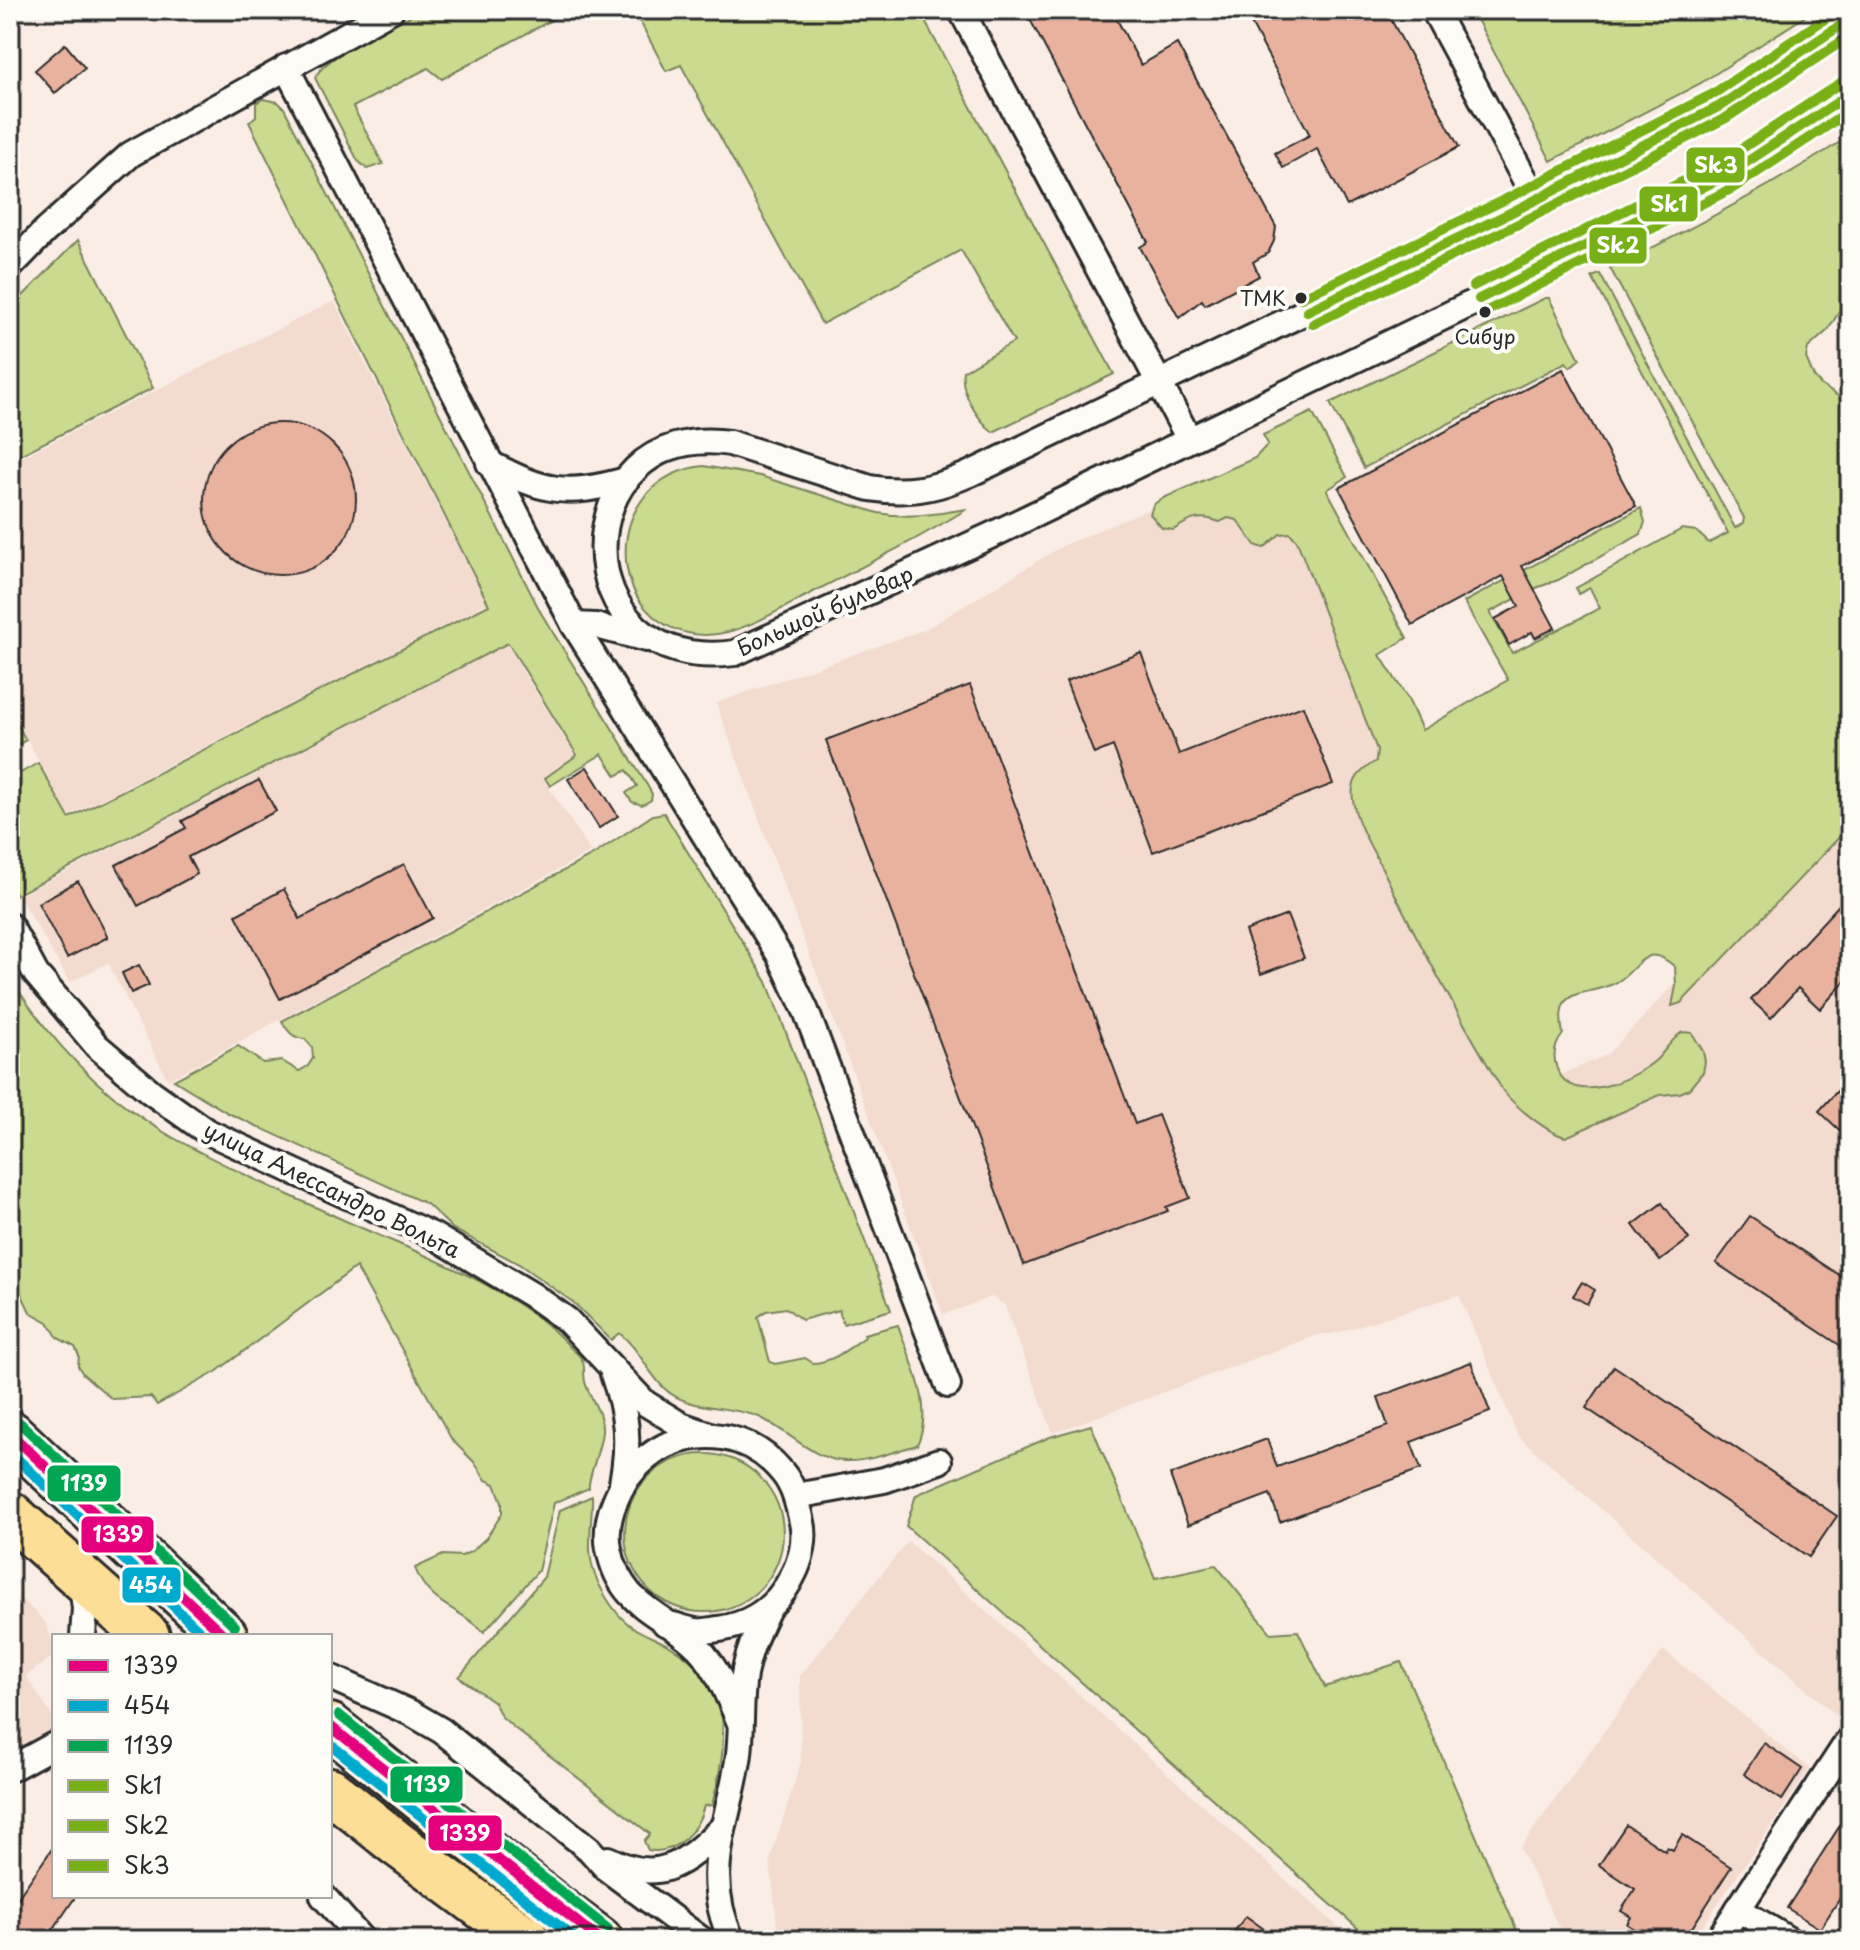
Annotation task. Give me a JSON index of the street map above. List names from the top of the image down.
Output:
{
  "streets": {
    "street": ["Большой бульвар", "улица Алессандро Вольта"]
  },
  "places": ["ТМК", "Сибур"],
  "lines": [
    "transit line Sk3",
    "transit line Sk1",
    "transit line Sk2",
    "transit line 1139",
    "transit line 1339",
    "transit line 454"
  ],
  "legend": [
    "1339",
    "454",
    "1139",
    "Sk1",
    "Sk2",
    "Sk3"
  ]
}
